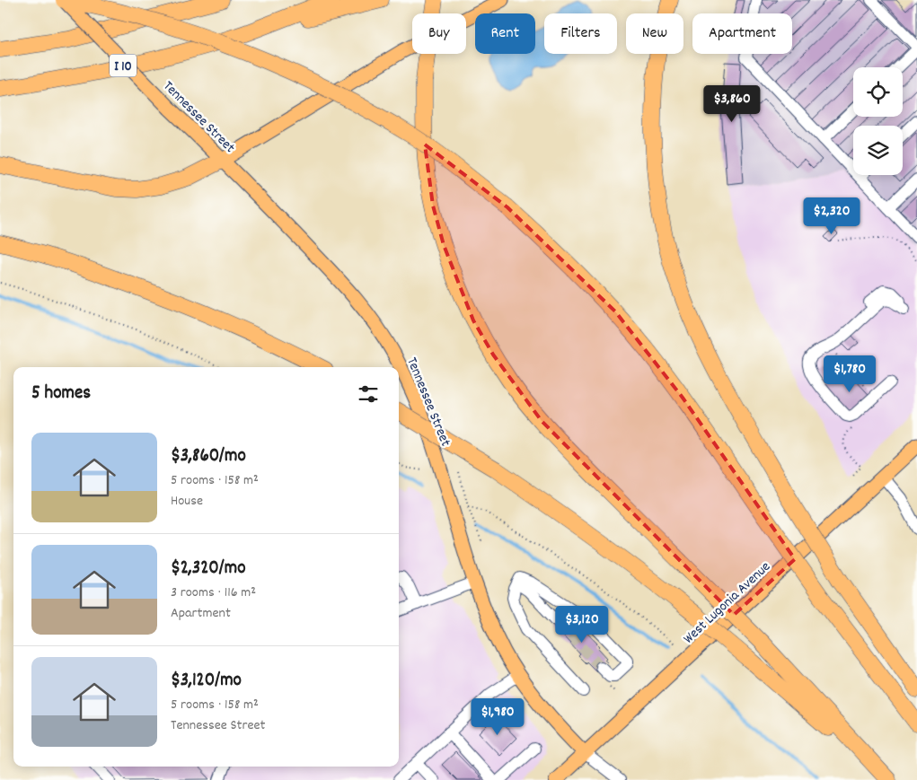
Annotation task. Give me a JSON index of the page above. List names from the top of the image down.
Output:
{
  "streets": {
    "highway": ["I 10"],
    "main road": ["Tennessee Street", "West Lugonia Avenue"]
  },
  "crossings": [
    ["Tennessee Street", "West Lugonia Avenue"]
  ],
  "page": {
    "chip": [
      "Buy",
      "Rent",
      "Filters",
      "New",
      "Apartment"
    ],
    "price": [
      "$3,860",
      "$2,320",
      "$1,780",
      "$3,120",
      "$1,980"
    ],
    "heading": "5 homes",
    "list": [
      {
        "name": "$3,860/mo",
        "note": "5 rooms · 158 m² · House"
      },
      {
        "name": "$2,320/mo",
        "note": "3 rooms · 116 m² · Apartment"
      },
      {
        "name": "$3,120/mo",
        "note": "5 rooms · 158 m² · Tennessee Street"
      }
    ]
  }
}
